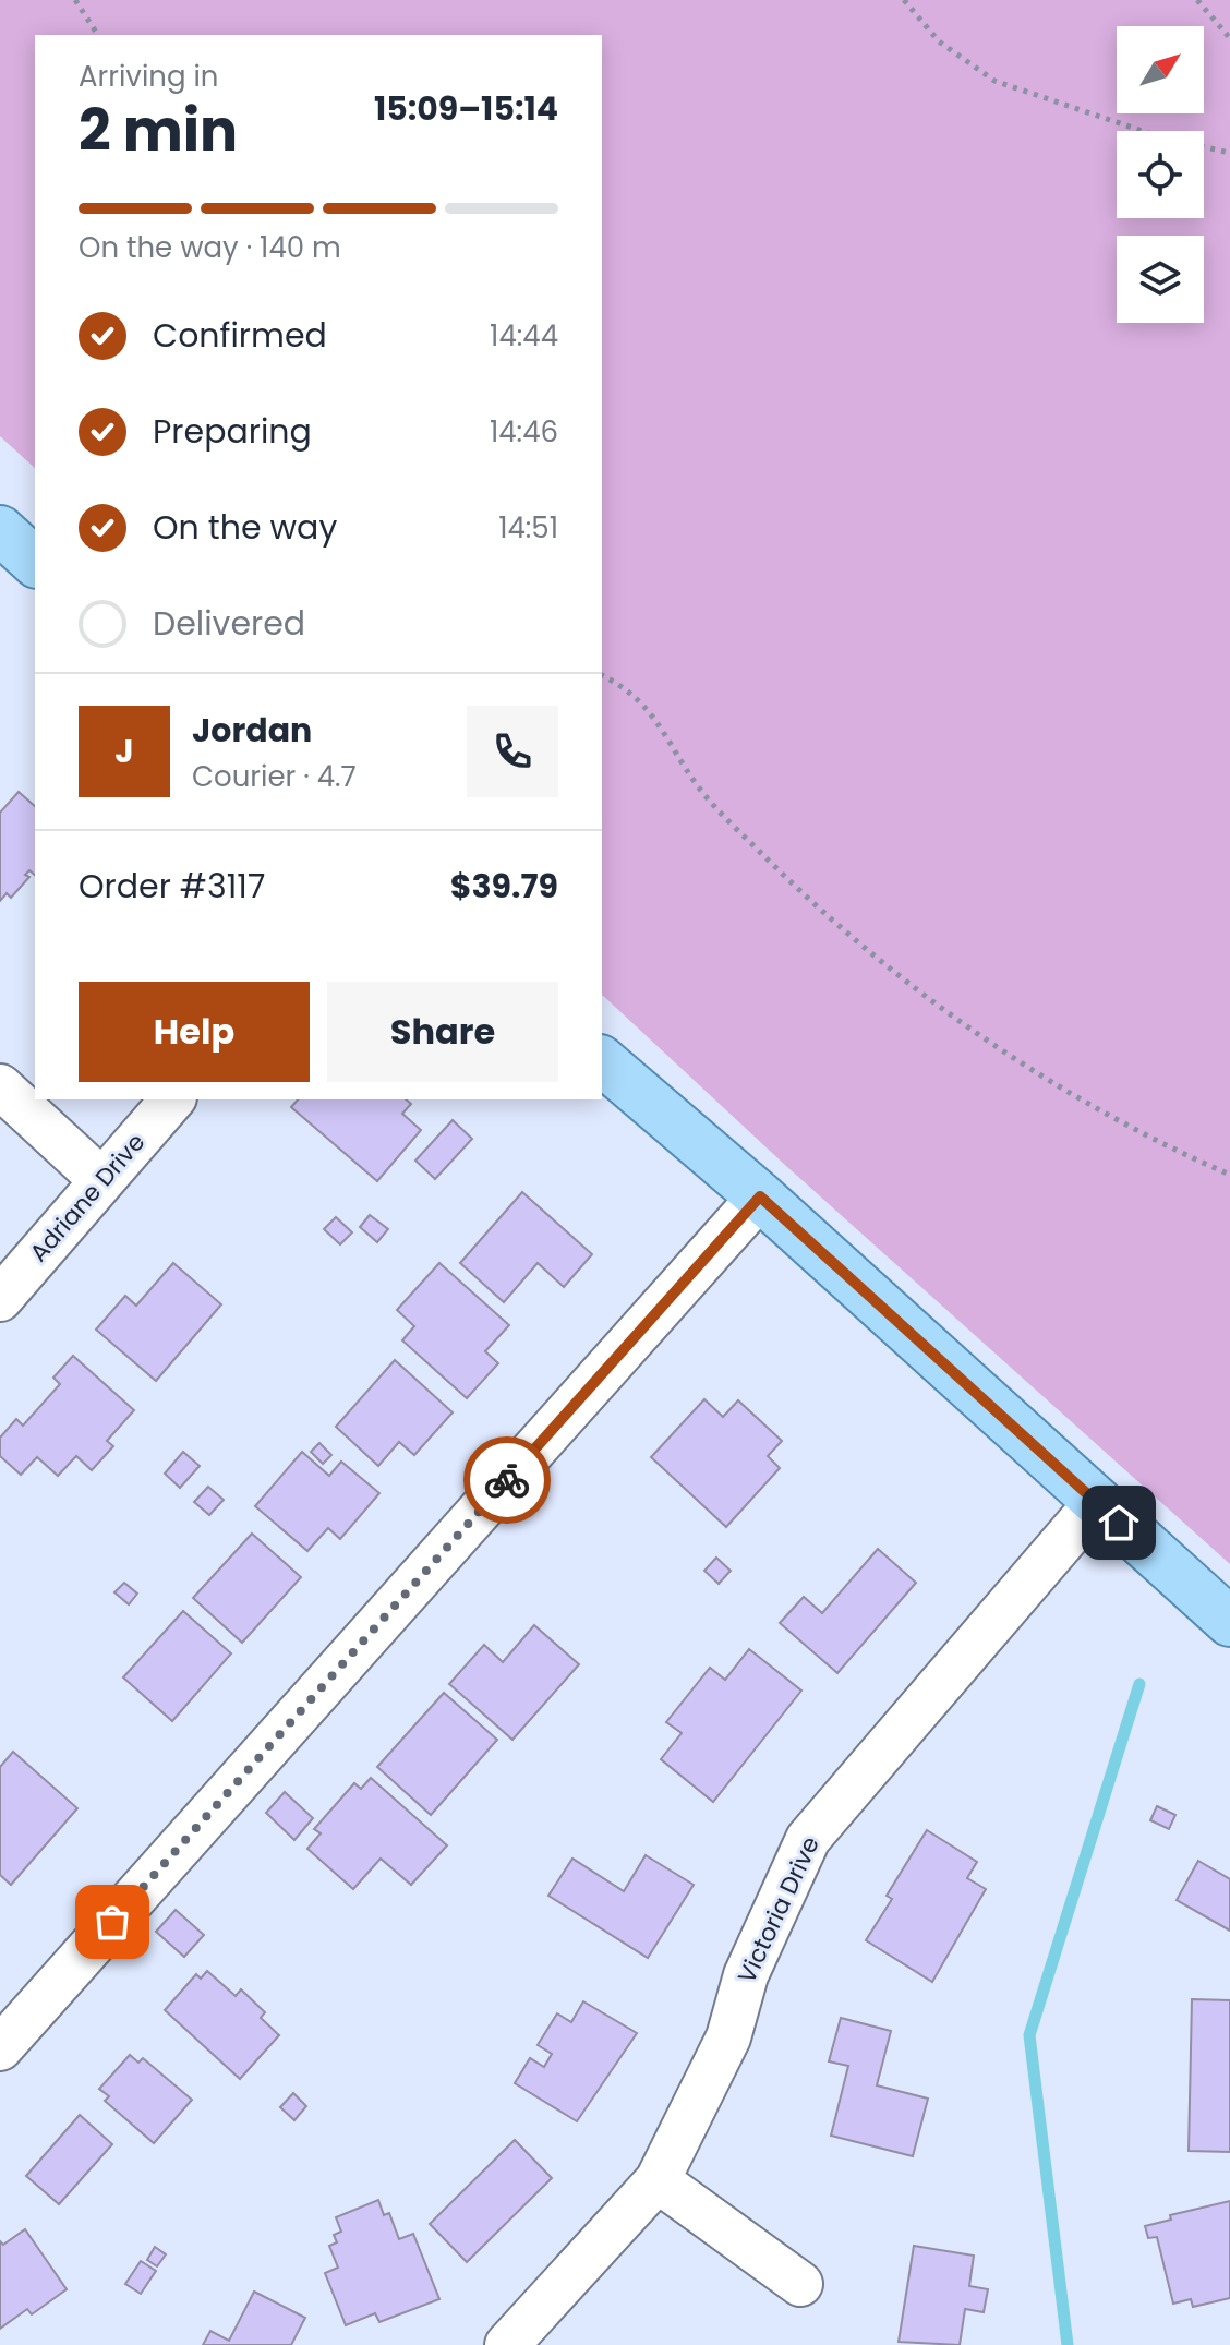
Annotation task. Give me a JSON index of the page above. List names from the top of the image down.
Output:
{
  "streets": {
    "street": ["Adriane Drive", "Victoria Drive"]
  },
  "north": "top right",
  "page": {
    "heading": ["2 min", "Arriving in", "15:09–15:14"],
    "panel": [
      "Jordan",
      "Courier · 4.7",
      "Order #3117",
      "$39.79"
    ],
    "bar": "On the way · 140 m",
    "list": [
      ["Confirmed", "14:44"],
      ["Preparing", "14:46"],
      ["On the way", "14:51"],
      "Delivered"
    ],
    "round": "J",
    "buttons": ["Help", "Share"]
  }
}
